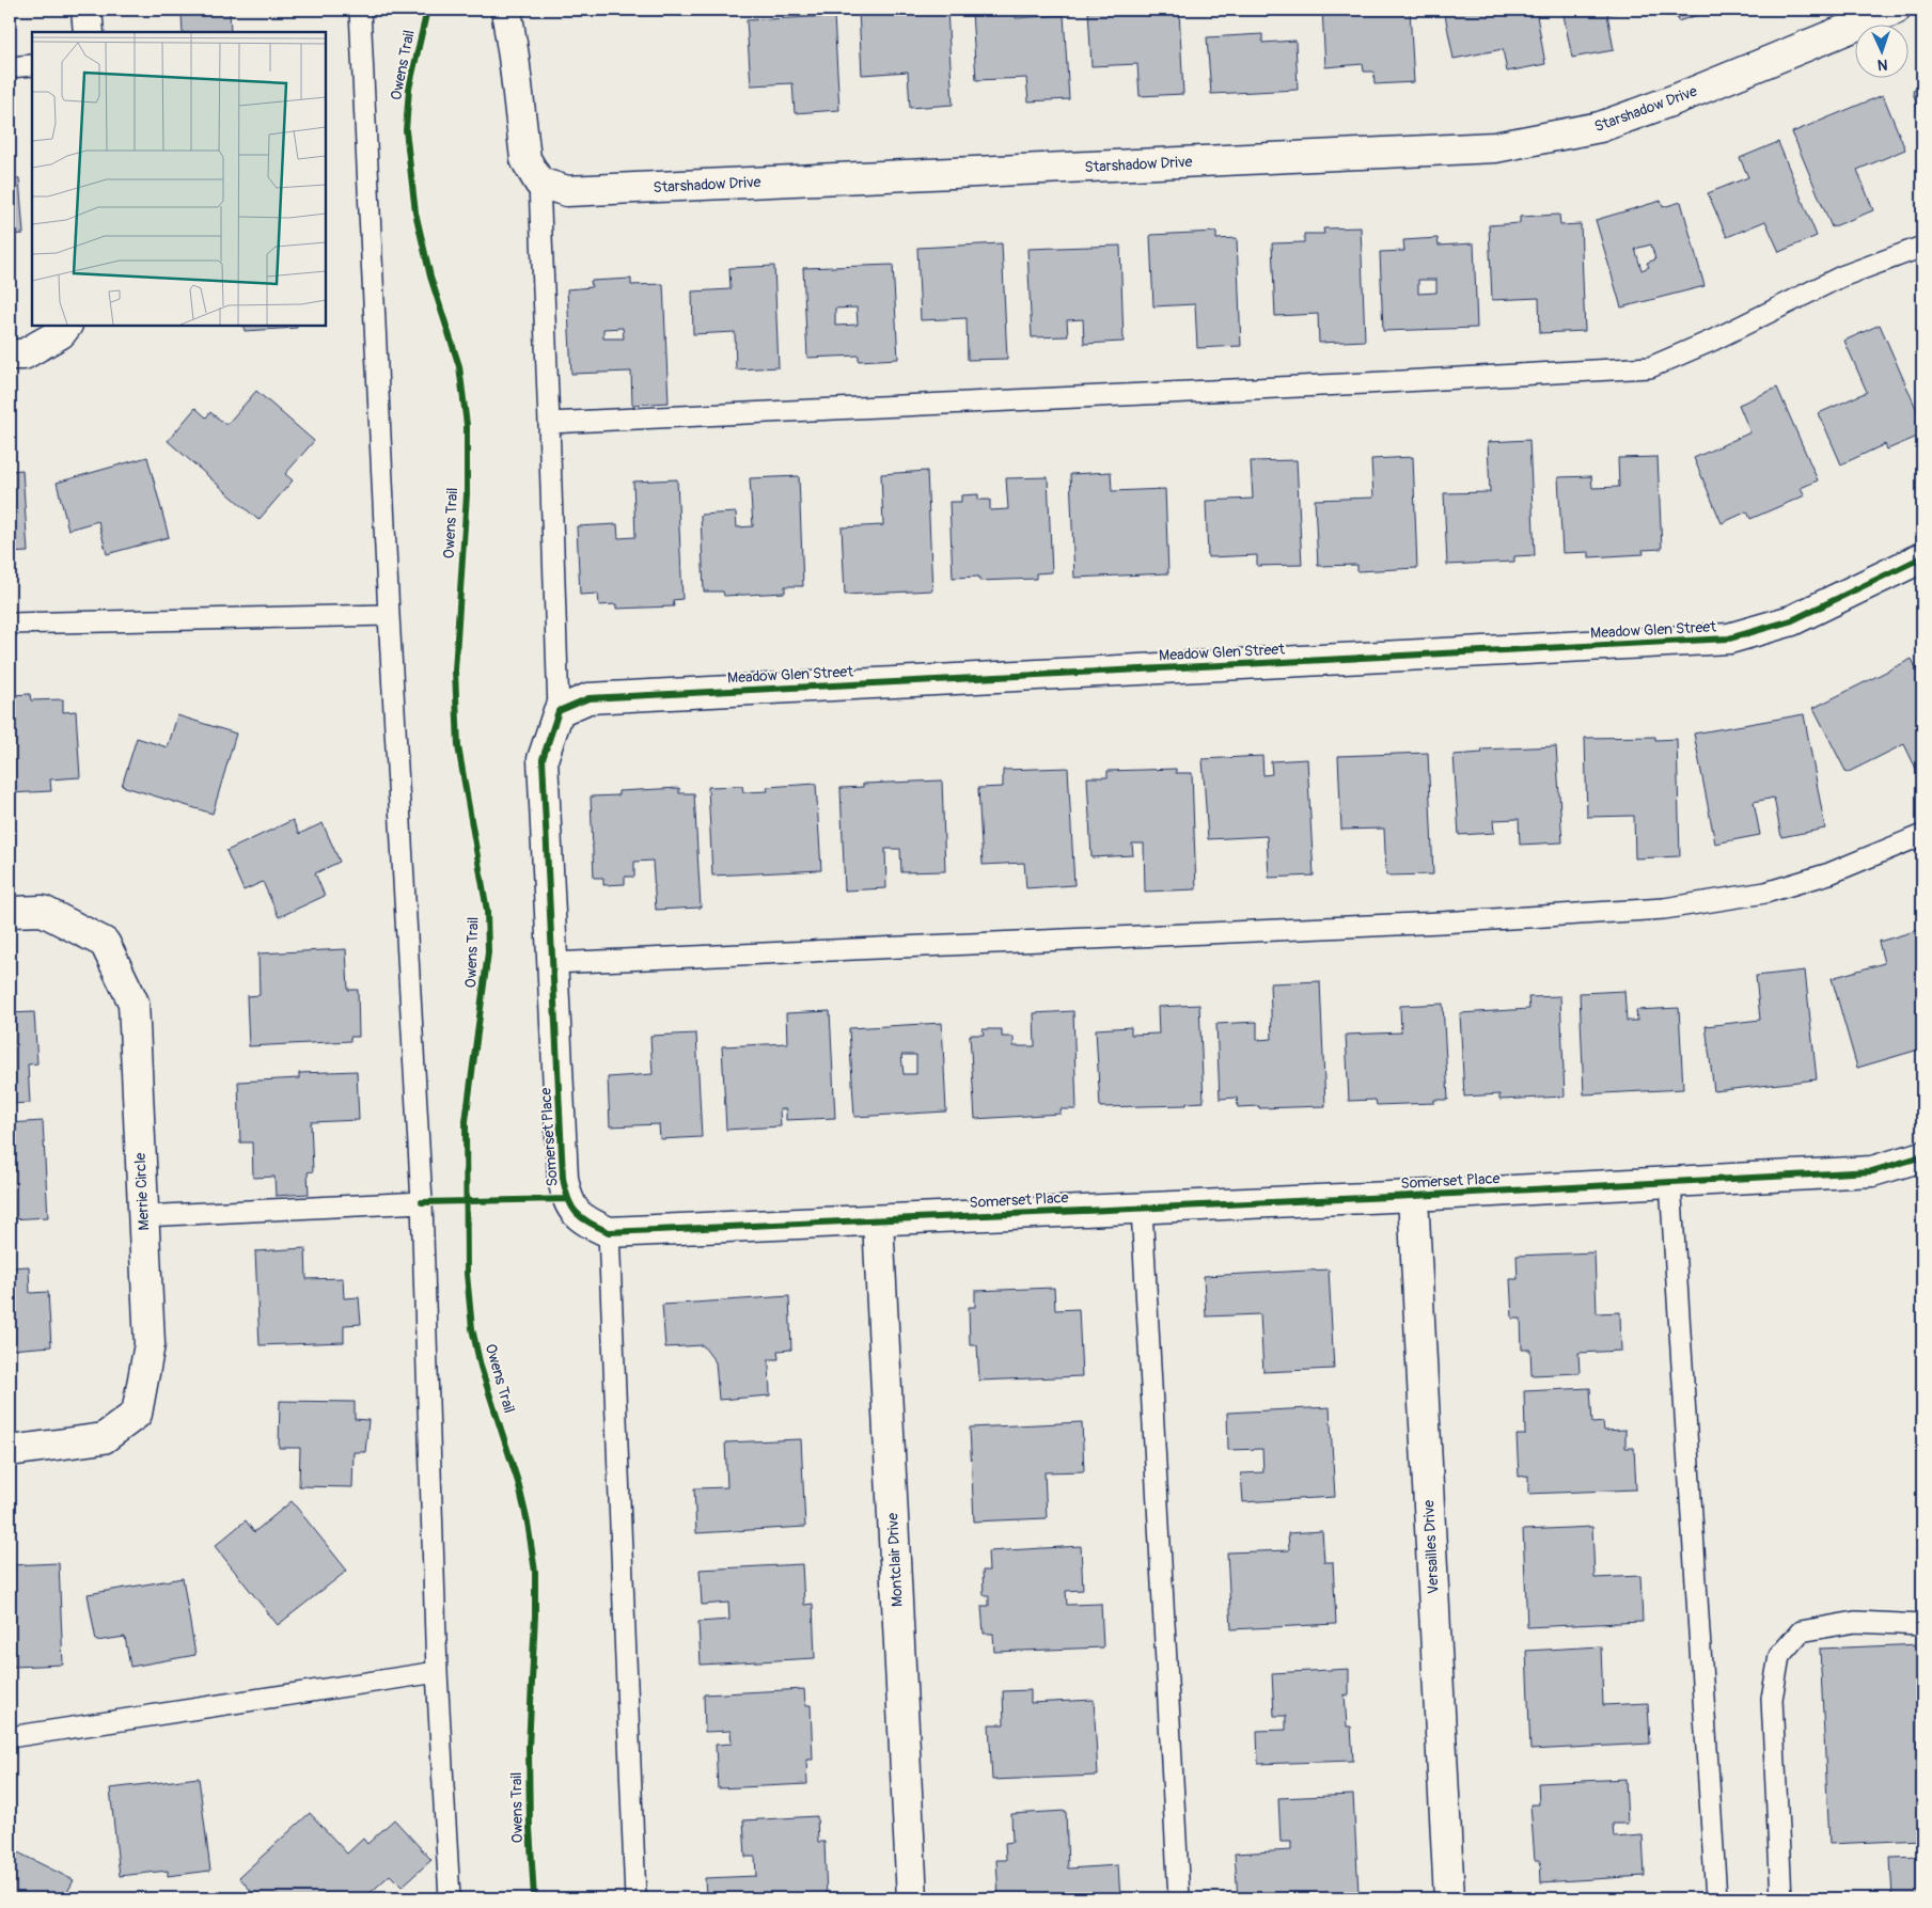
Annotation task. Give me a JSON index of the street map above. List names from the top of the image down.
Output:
{
  "streets": {
    "street": [
      "Starshadow Drive",
      "Meadow Glen Street",
      "Somerset Place",
      "Merrie Circle",
      "Versailles Drive",
      "Montclair Drive"
    ],
    "cycle path": ["Owens Trail"]
  },
  "crossings": [
    ["Meadow Glen Street", "Somerset Place"],
    ["Somerset Place", "Versailles Drive"],
    ["Somerset Place", "Montclair Drive"]
  ],
  "north": "bottom"
}
